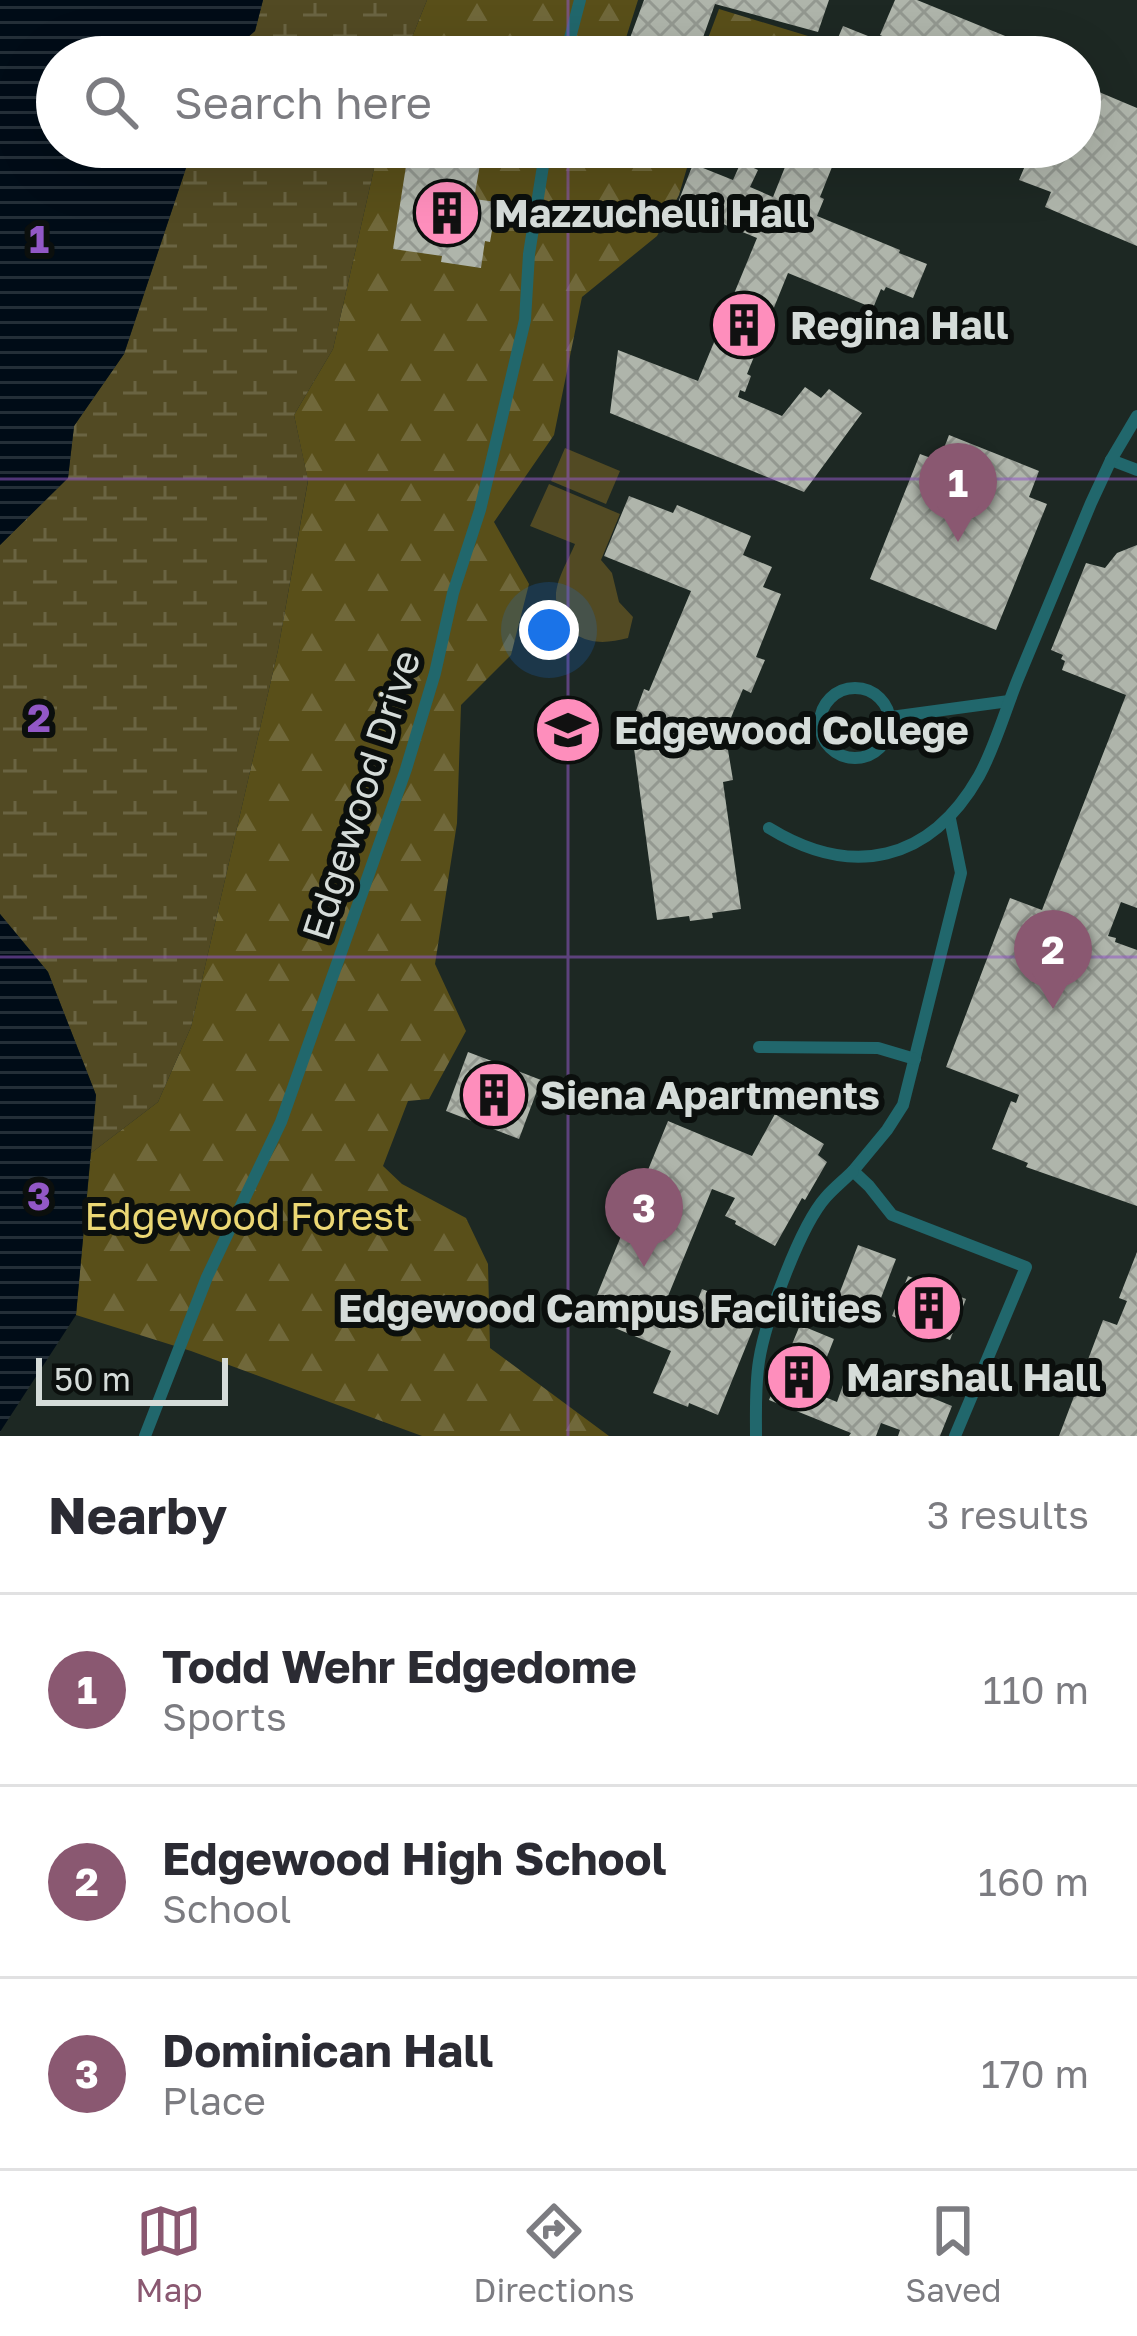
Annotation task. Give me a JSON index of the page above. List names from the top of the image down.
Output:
{
  "streets": {
    "lane": ["Edgewood Drive"]
  },
  "parks": ["Edgewood Forest"],
  "places": {
    "building": [
      "Mazzuchelli Hall",
      "Regina Hall",
      "Siena Apartments",
      "Edgewood Campus Facilities",
      "Marshall Hall"
    ],
    "school or university": ["Edgewood College"]
  },
  "scale_bar": "50 m",
  "page": {
    "search": "Search here",
    "pins": ["1", "2", "3"],
    "scale": "50 m",
    "heading": ["Nearby", "3 results"],
    "list": [
      {
        "mark": "1",
        "name": "Todd Wehr Edgedome",
        "note": "Sports",
        "value": "110 m"
      },
      {
        "mark": "2",
        "name": "Edgewood High School",
        "note": "School",
        "value": "160 m"
      },
      {
        "mark": "3",
        "name": "Dominican Hall",
        "note": "Place",
        "value": "170 m"
      }
    ],
    "nav": ["Map", "Directions", "Saved"]
  },
  "grid": {
    "rows": ["1", "2", "3"]
  }
}
